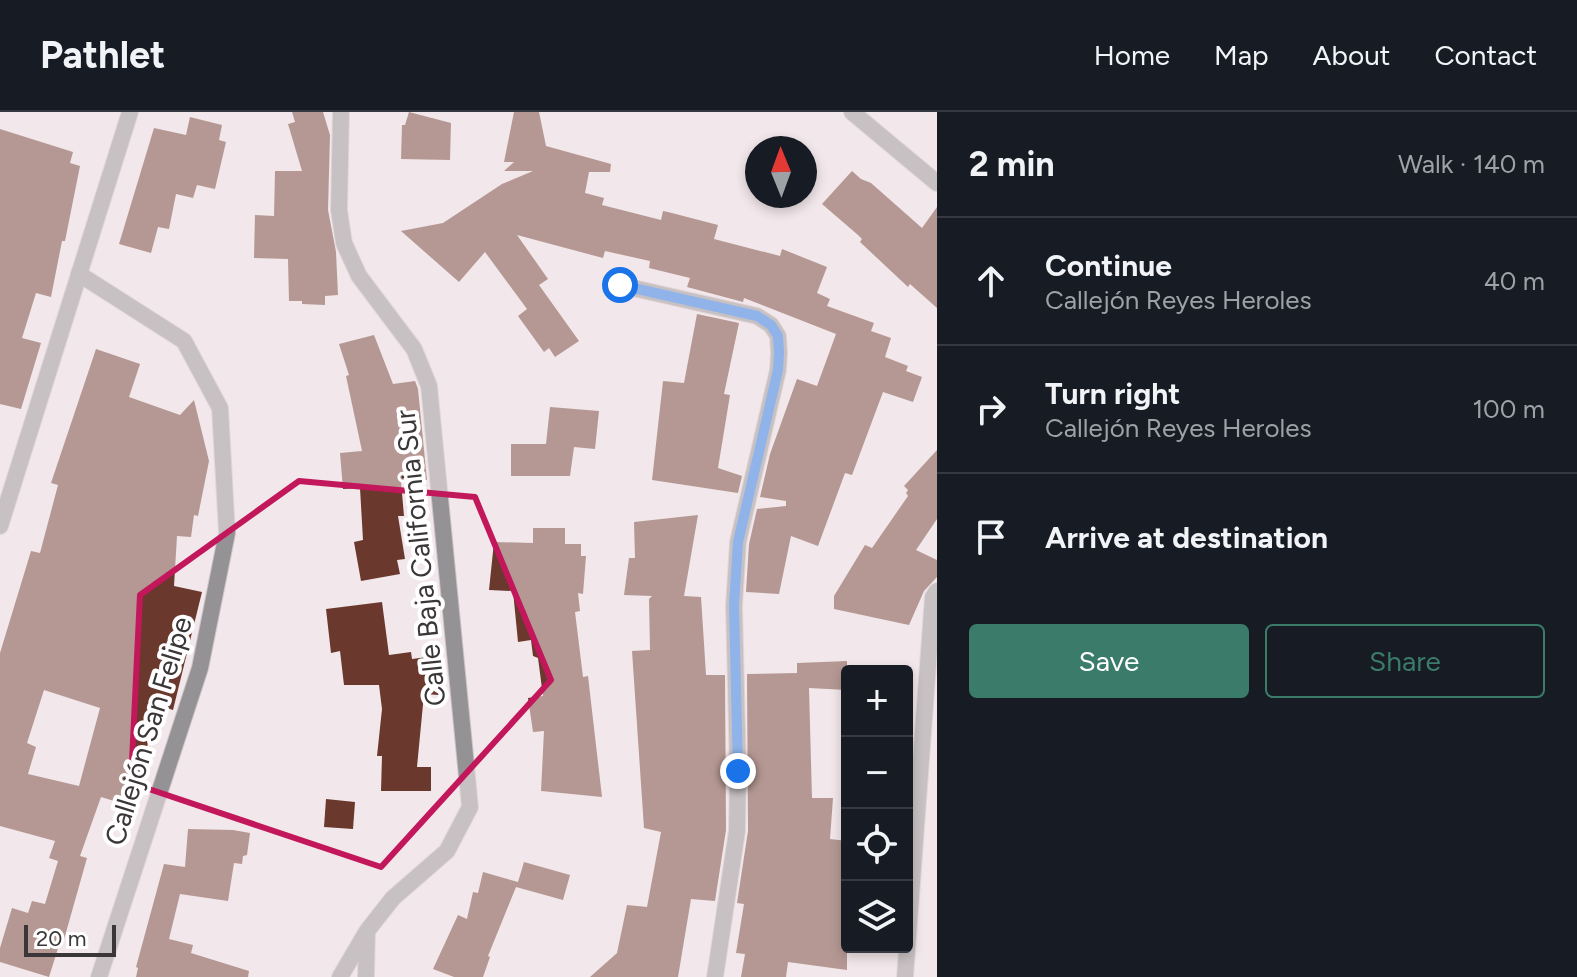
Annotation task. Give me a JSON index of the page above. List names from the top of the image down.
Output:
{
  "streets": {
    "street": ["Calle Baja California Sur", "Callejón San Felipe"]
  },
  "scale_bar": "20 m",
  "north": "top",
  "page": {
    "header": "Pathlet",
    "nav": [
      "Home",
      "Map",
      "About",
      "Contact"
    ],
    "heading": ["2 min", "Walk · 140 m"],
    "list": [
      ["Continue", "Callejón Reyes Heroles", "40 m"],
      ["Turn right", "Callejón Reyes Heroles", "100 m"],
      "Arrive at destination"
    ],
    "buttons": ["Save", "Share"],
    "map_buttons": ["+", "−"],
    "scale": "20 m"
  }
}
